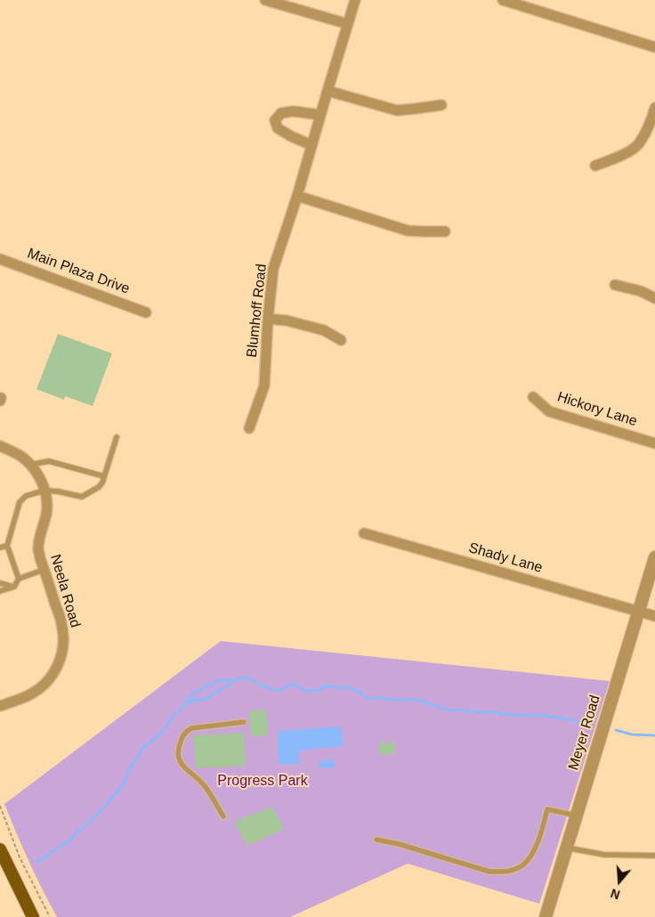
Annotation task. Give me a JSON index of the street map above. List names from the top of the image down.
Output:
{
  "streets": {
    "street": [
      "Main Plaza Drive",
      "Blumhoff Road",
      "Hickory Lane",
      "Shady Lane",
      "Neela Road",
      "Meyer Road"
    ]
  },
  "crossings": [
    ["Shady Lane", "Meyer Road"]
  ],
  "parks": ["Progress Park"],
  "north": "bottom"
}
